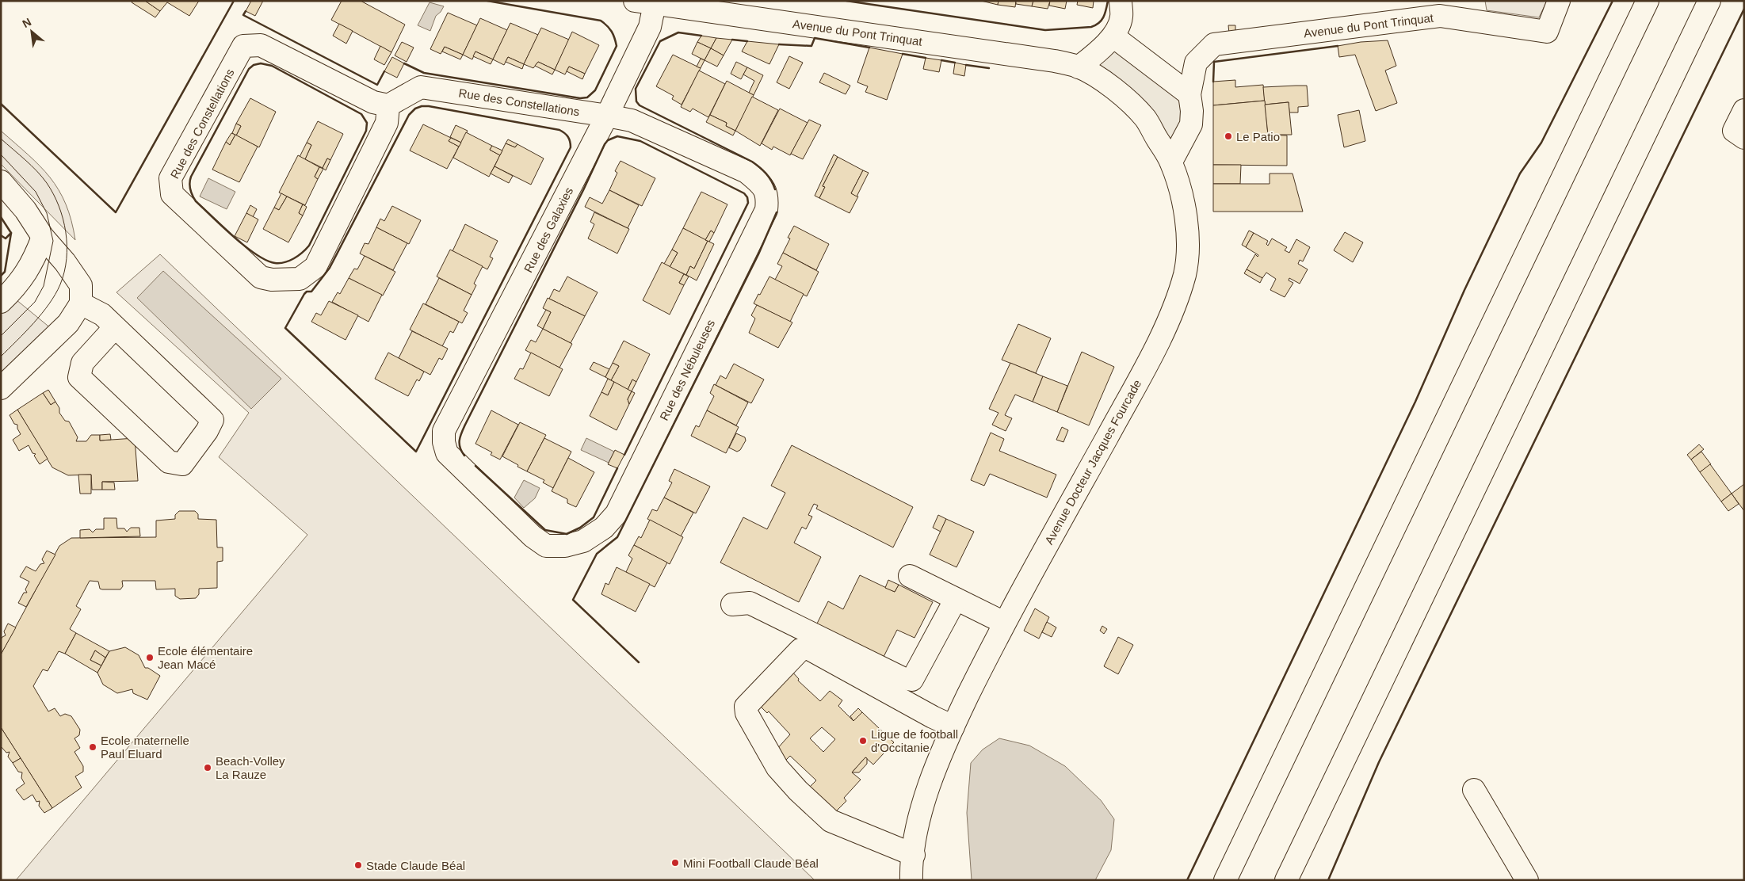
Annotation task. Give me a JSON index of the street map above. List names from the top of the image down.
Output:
{
  "streets": {
    "main road": [
      "Avenue du Pont Trinquat",
      "Rue des Constellations",
      "Rue des Galaxies",
      "Rue des Nébuleuses",
      "Avenue Docteur Jacques Fourcade"
    ]
  },
  "crossings": [
    ["Avenue du Pont Trinquat", "Rue des Galaxies"],
    ["Avenue du Pont Trinquat", "Avenue Docteur Jacques Fourcade"],
    ["Rue des Constellations", "Rue des Galaxies"],
    ["Rue des Constellations", "Rue des Nébuleuses"],
    ["Rue des Galaxies", "Rue des Nébuleuses"]
  ],
  "places": [
    "Le Patio",
    "Ecole élémentaire Jean Macé",
    "Ligue de football d'Occitanie",
    "Ecole maternelle Paul Eluard",
    "Beach-Volley La Rauze",
    "Mini Football Claude Béal",
    "Stade Claude Béal"
  ],
  "north": "top left"
}
